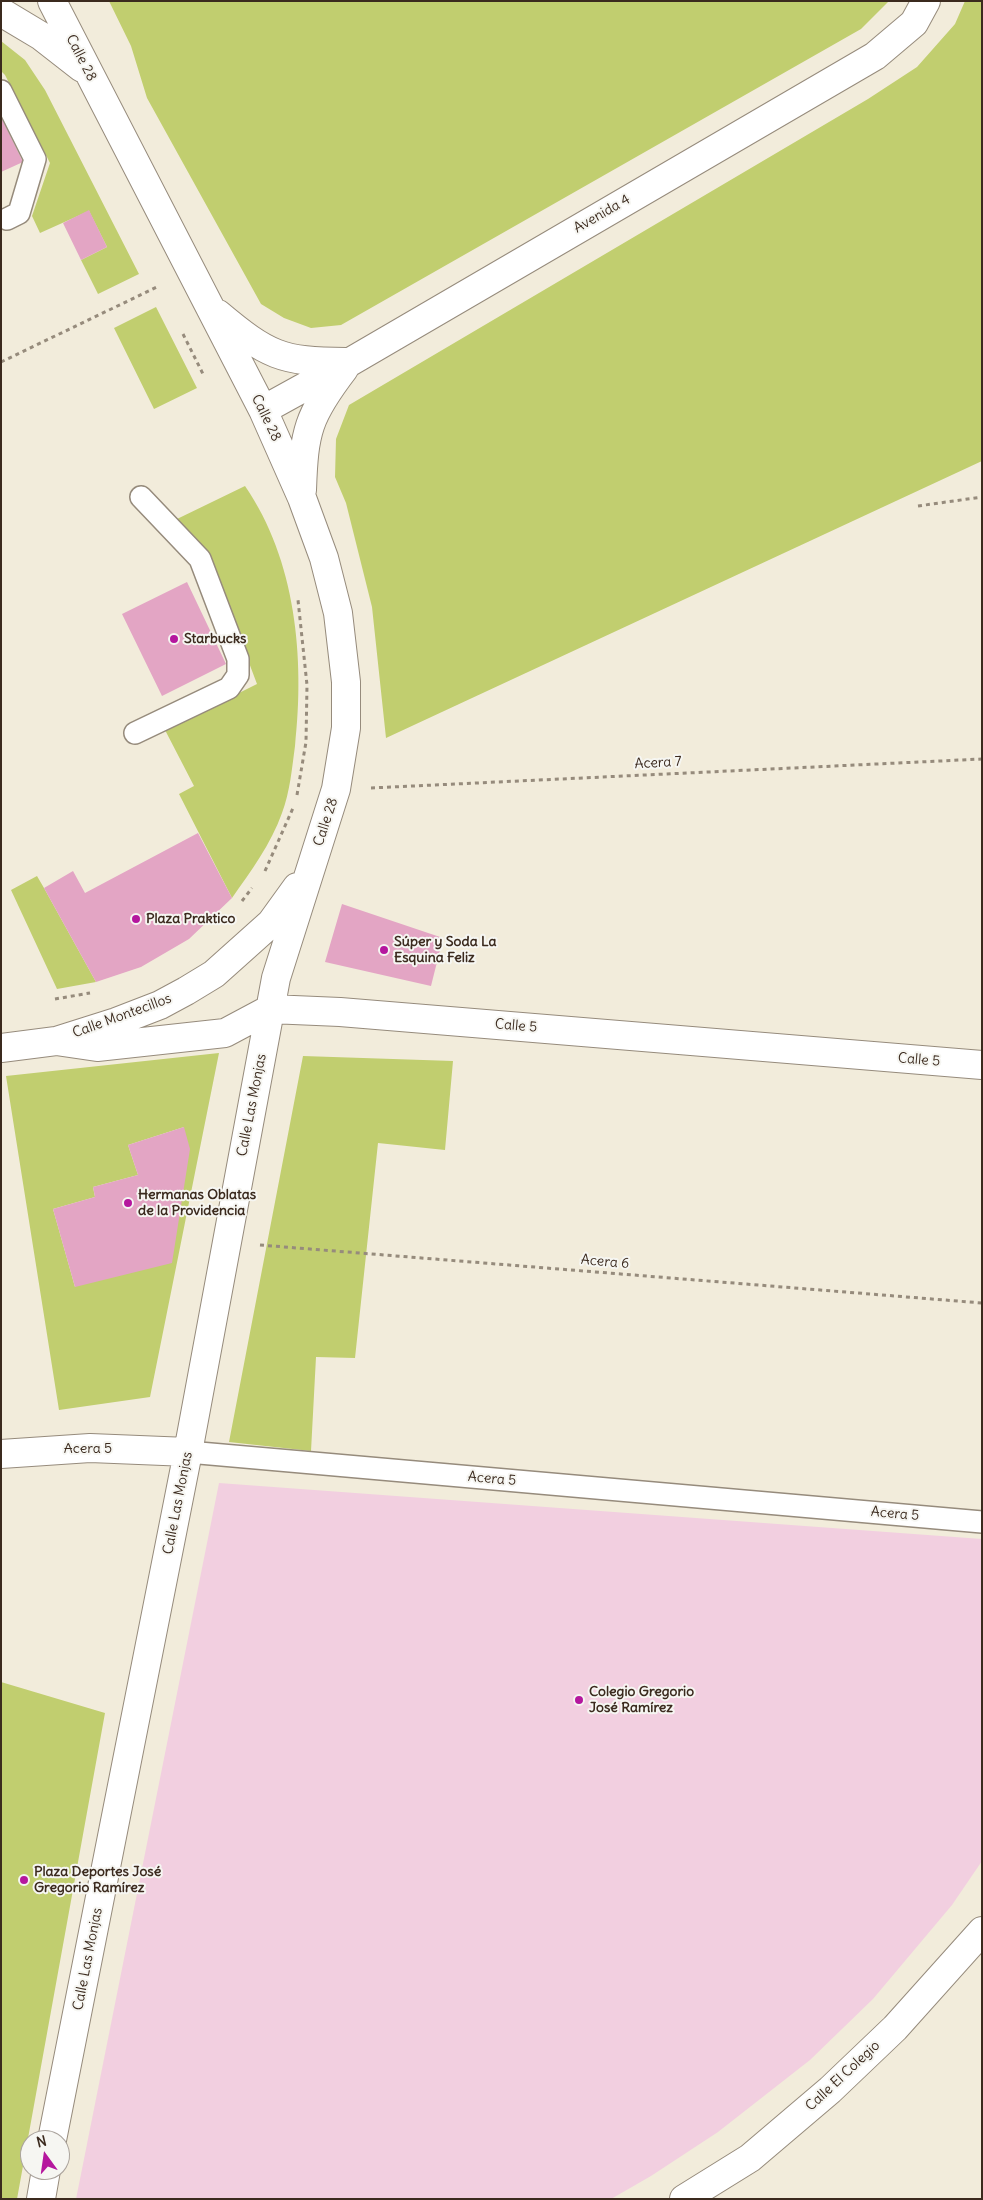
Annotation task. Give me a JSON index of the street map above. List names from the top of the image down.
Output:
{
  "streets": {
    "street": [
      "Calle 28",
      "Avenida 4",
      "Calle Montecillos",
      "Calle 5",
      "Calle Las Monjas",
      "Acera 5",
      "Calle El Colegio"
    ],
    "path": ["Acera 7", "Acera 6"]
  },
  "crossings": [
    ["Calle 28", "Avenida 4"],
    ["Calle 28", "Acera 7"],
    ["Calle 28", "Calle Montecillos"],
    ["Calle 28", "Calle Las Monjas"],
    ["Calle Montecillos", "Calle Las Monjas"],
    ["Calle 5", "Calle Las Monjas"],
    ["Calle Las Monjas", "Acera 6"],
    ["Calle Las Monjas", "Acera 5"]
  ],
  "places": [
    "Starbucks",
    "Plaza Praktico",
    "Súper y Soda La Esquina Feliz",
    "Hermanas Oblatas de la Providencia",
    "Colegio Gregorio José Ramírez",
    "Plaza Deportes José Gregorio Ramírez"
  ],
  "north": "top"
}
